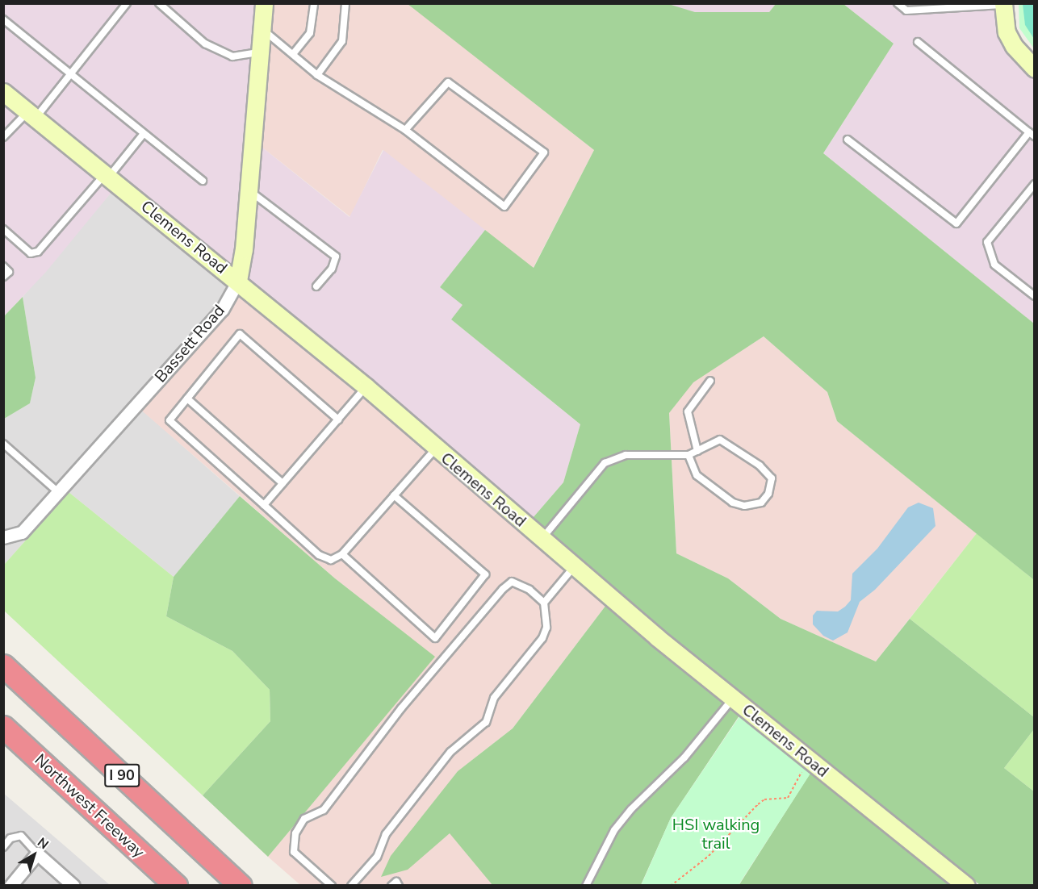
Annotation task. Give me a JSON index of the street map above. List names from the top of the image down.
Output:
{
  "streets": {
    "highway": ["I 90", "Northwest Freeway"],
    "street": ["Clemens Road", "Bassett Road"]
  },
  "crossings": [
    ["Clemens Road", "Bassett Road"]
  ],
  "parks": ["HSI walking trail"],
  "north": "top right"
}
